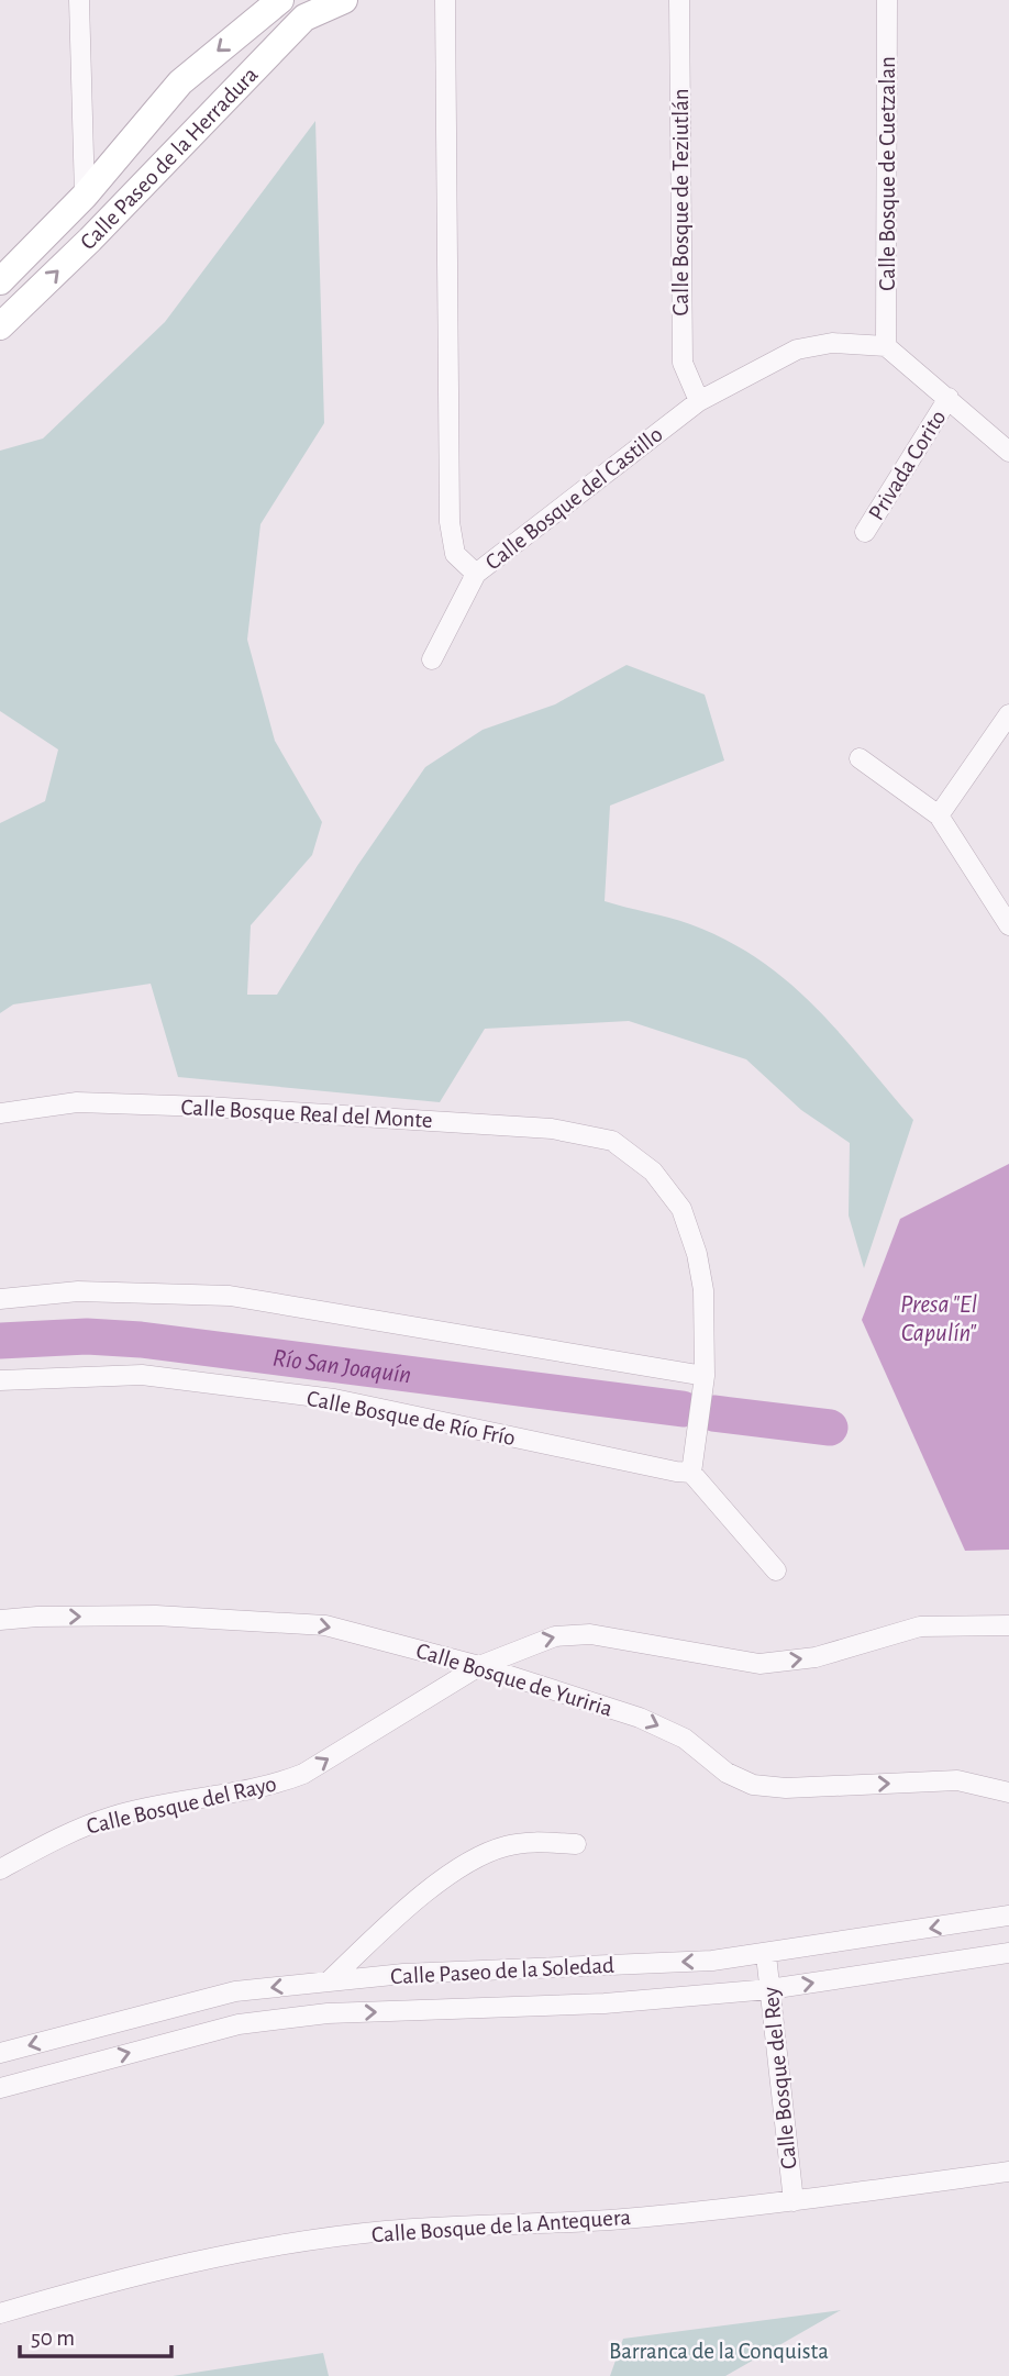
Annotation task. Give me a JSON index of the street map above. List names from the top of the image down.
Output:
{
  "streets": {
    "main road": ["Calle Paseo de la Herradura"],
    "street": [
      "Calle Bosque de Cuetzalan",
      "Calle Bosque de Teziutlán",
      "Privada Corito",
      "Calle Bosque del Castillo",
      "Calle Bosque Real del Monte",
      "Calle Bosque de Río Frío",
      "Calle Bosque de Yuriria",
      "Calle Bosque del Rayo",
      "Calle Paseo de la Soledad",
      "Calle Bosque del Rey",
      "Calle Bosque de la Antequera"
    ]
  },
  "crossings": [
    ["Calle Bosque de Cuetzalan", "Calle Bosque del Castillo"],
    ["Calle Bosque de Teziutlán", "Calle Bosque del Castillo"],
    ["Calle Bosque de Yuriria", "Calle Bosque del Rayo"],
    ["Calle Paseo de la Soledad", "Calle Bosque del Rey"],
    ["Calle Bosque del Rey", "Calle Bosque de la Antequera"]
  ],
  "one_way": ["Calle Bosque de Yuriria", "Calle Bosque del Rayo"],
  "water": ["Presa \"El Capulín\"", "Río San Joaquín"],
  "parks": ["Barranca de la Conquista"],
  "scale_bar": "50 m"
}
